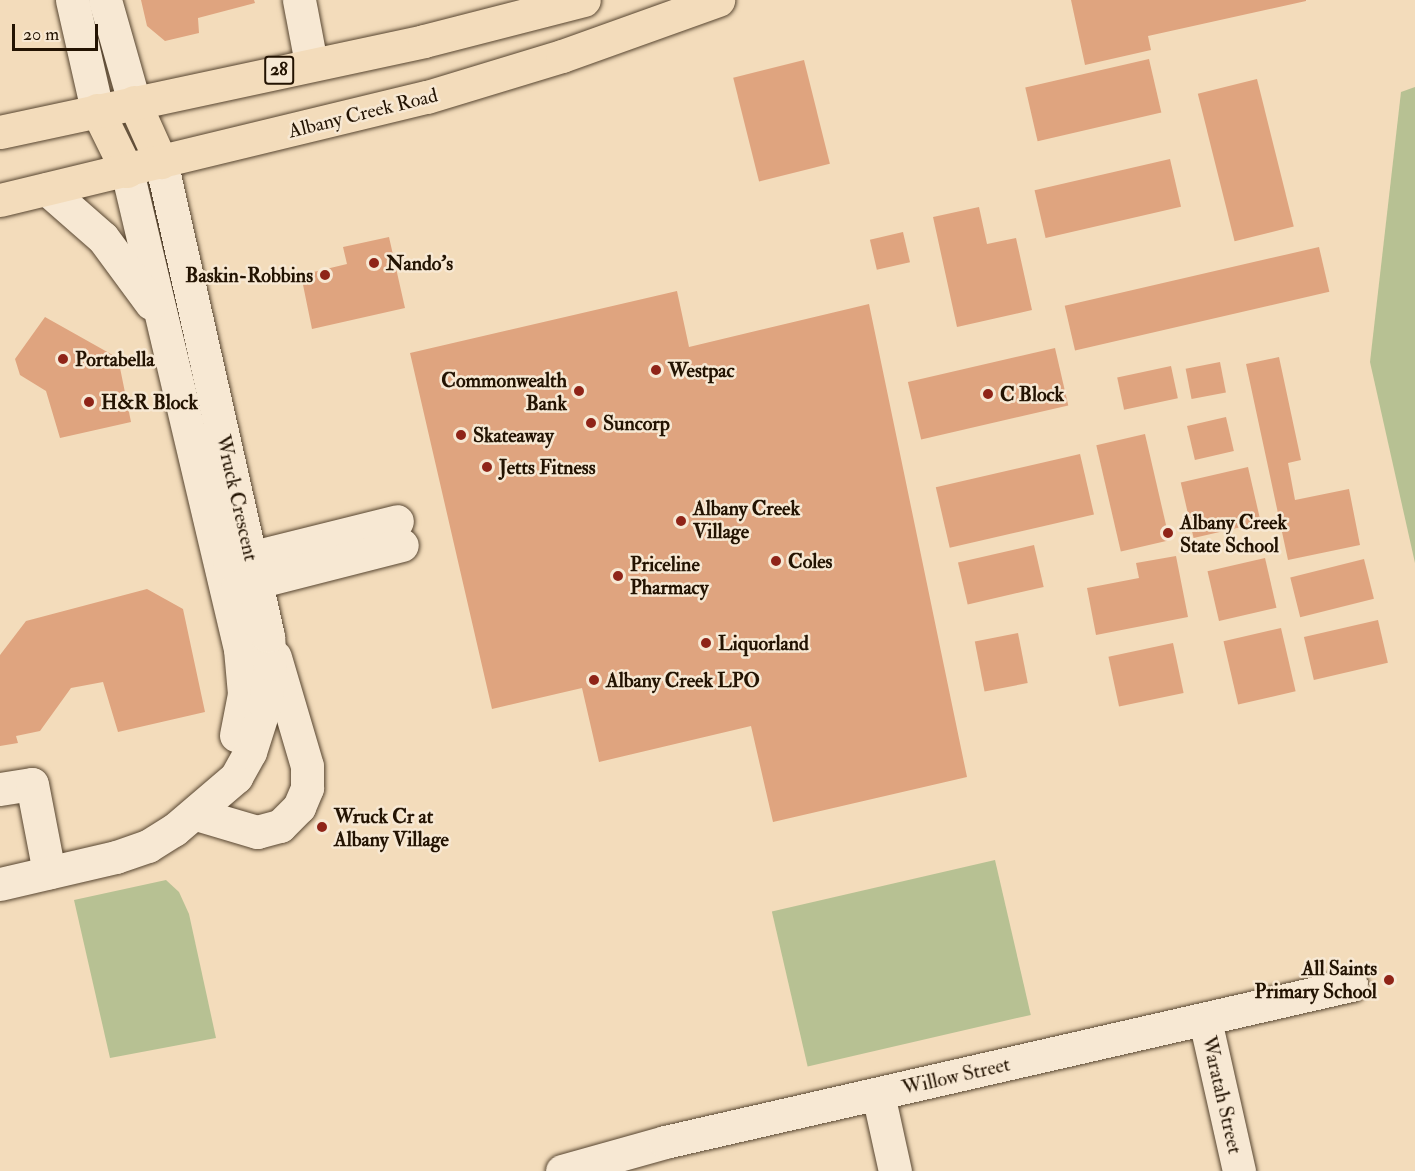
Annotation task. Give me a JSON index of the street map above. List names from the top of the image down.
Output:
{
  "streets": {
    "main road": ["28", "Albany Creek Road"],
    "street": ["Wruck Crescent", "Willow Street", "Waratah Street"]
  },
  "crossings": [
    ["Albany Creek Road", "Wruck Crescent"],
    ["Willow Street", "Waratah Street"]
  ],
  "places": [
    "Nando's",
    "Baskin-Robbins",
    "Portabella",
    "Westpac",
    "Commonwealth Bank",
    "C Block",
    "H&R Block",
    "Suncorp",
    "Skateaway",
    "Jetts Fitness",
    "Albany Creek Village",
    "Albany Creek State School",
    "Coles",
    "Priceline Pharmacy",
    "Liquorland",
    "Albany Creek LPO",
    "Wruck Cr at Albany Village",
    "All Saints Primary School"
  ],
  "scale_bar": "20 m"
}
